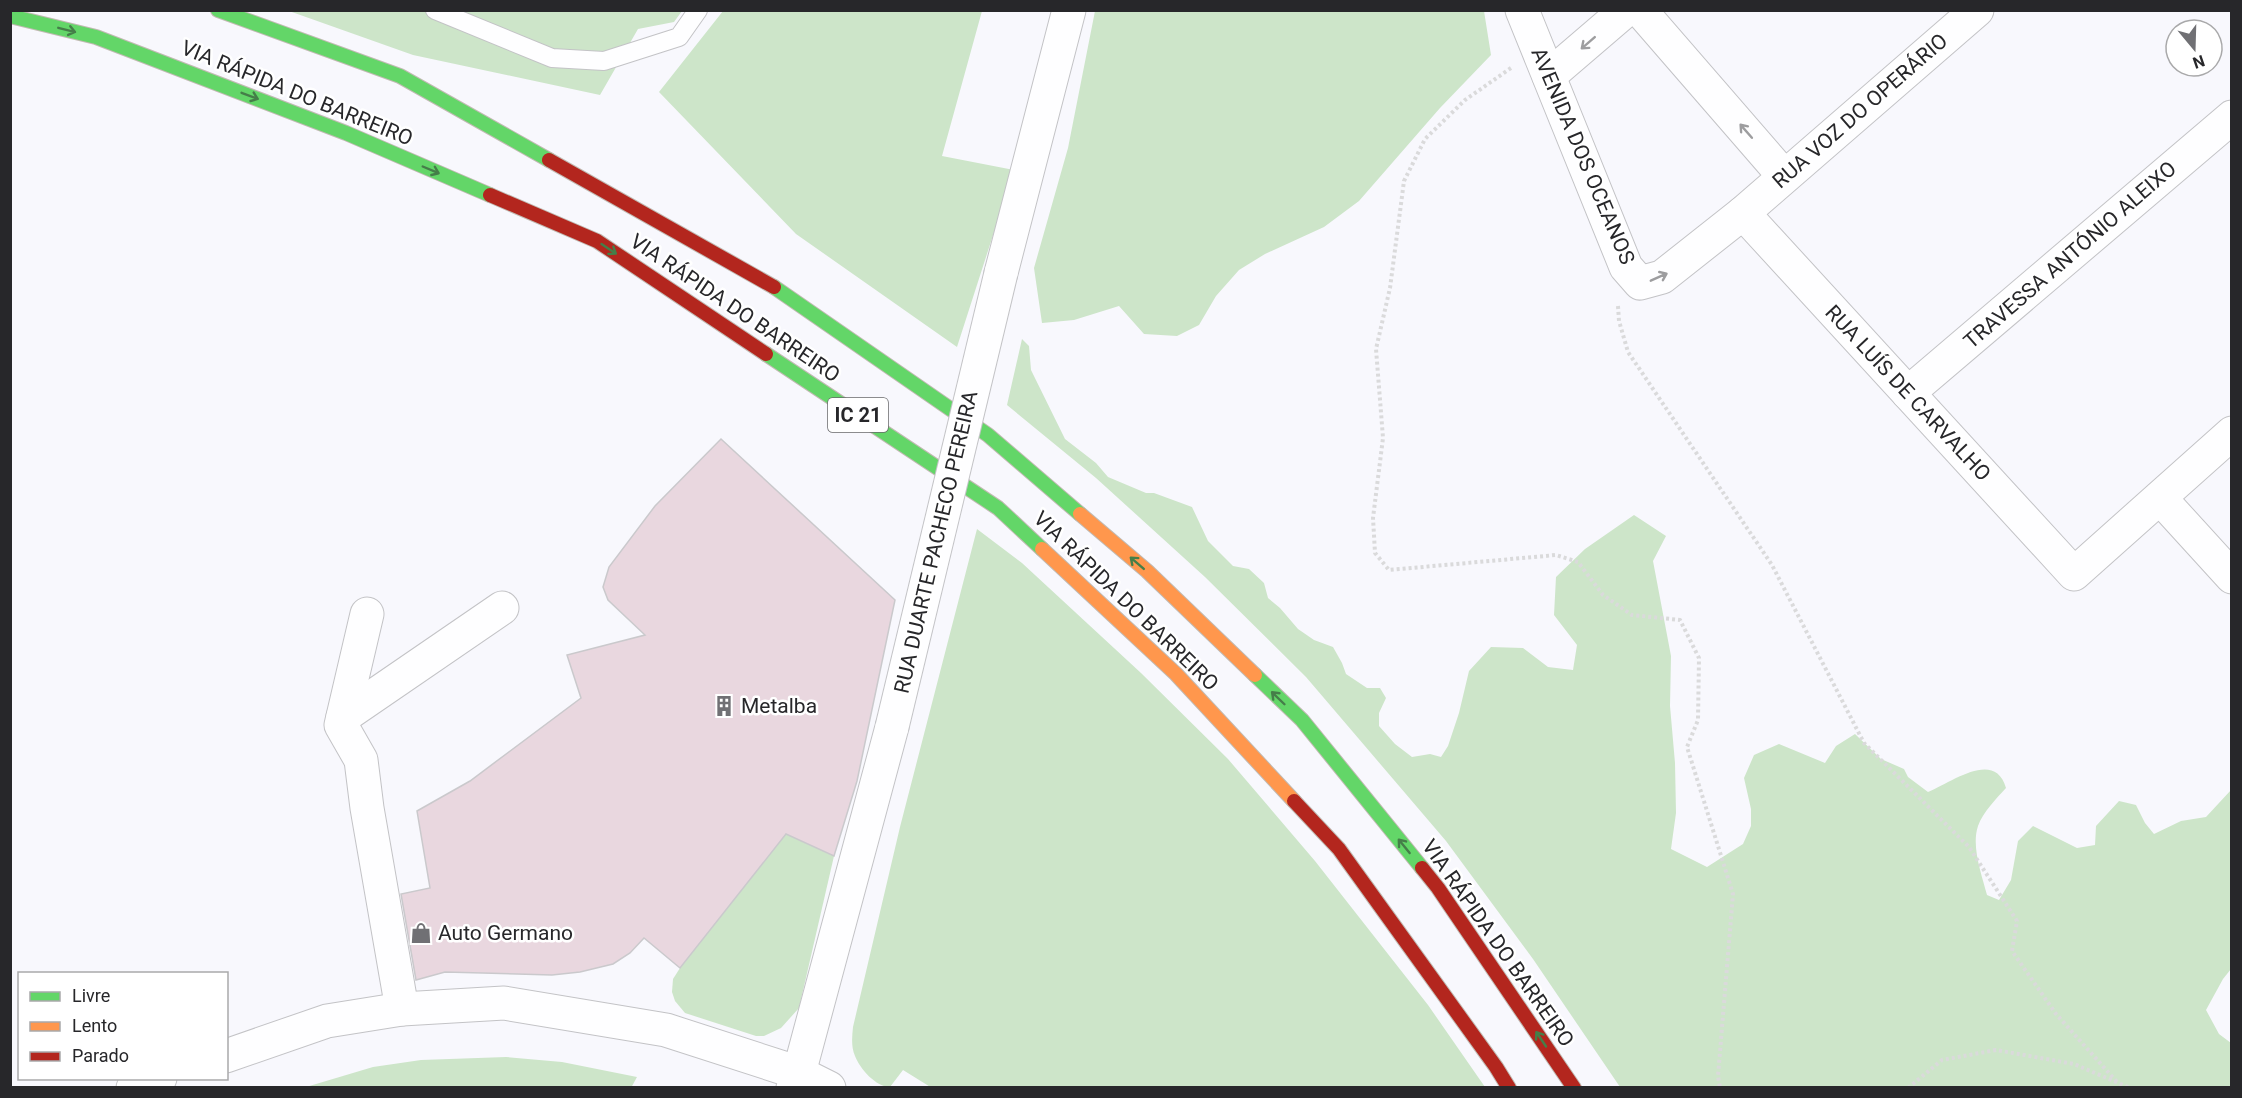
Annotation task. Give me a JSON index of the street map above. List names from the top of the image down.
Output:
{
  "streets": {
    "highway": ["VIA RÁPIDA DO BARREIRO", "IC 21"],
    "street": [
      "RUA VOZ DO OPERÁRIO",
      "AVENIDA DOS OCEANOS",
      "TRAVESSA ANTÓNIO ALEIXO",
      "RUA LUÍS DE CARVALHO",
      "RUA DUARTE PACHECO PEREIRA"
    ]
  },
  "crossings": [
    ["RUA VOZ DO OPERÁRIO", "AVENIDA DOS OCEANOS"],
    ["RUA VOZ DO OPERÁRIO", "RUA LUÍS DE CARVALHO"],
    ["AVENIDA DOS OCEANOS", "RUA LUÍS DE CARVALHO"],
    ["TRAVESSA ANTÓNIO ALEIXO", "RUA LUÍS DE CARVALHO"]
  ],
  "places": {
    "building": ["Metalba"],
    "shop": ["Auto Germano"]
  },
  "legend": ["Livre", "Lento", "Parado"],
  "north": "bottom"
}
